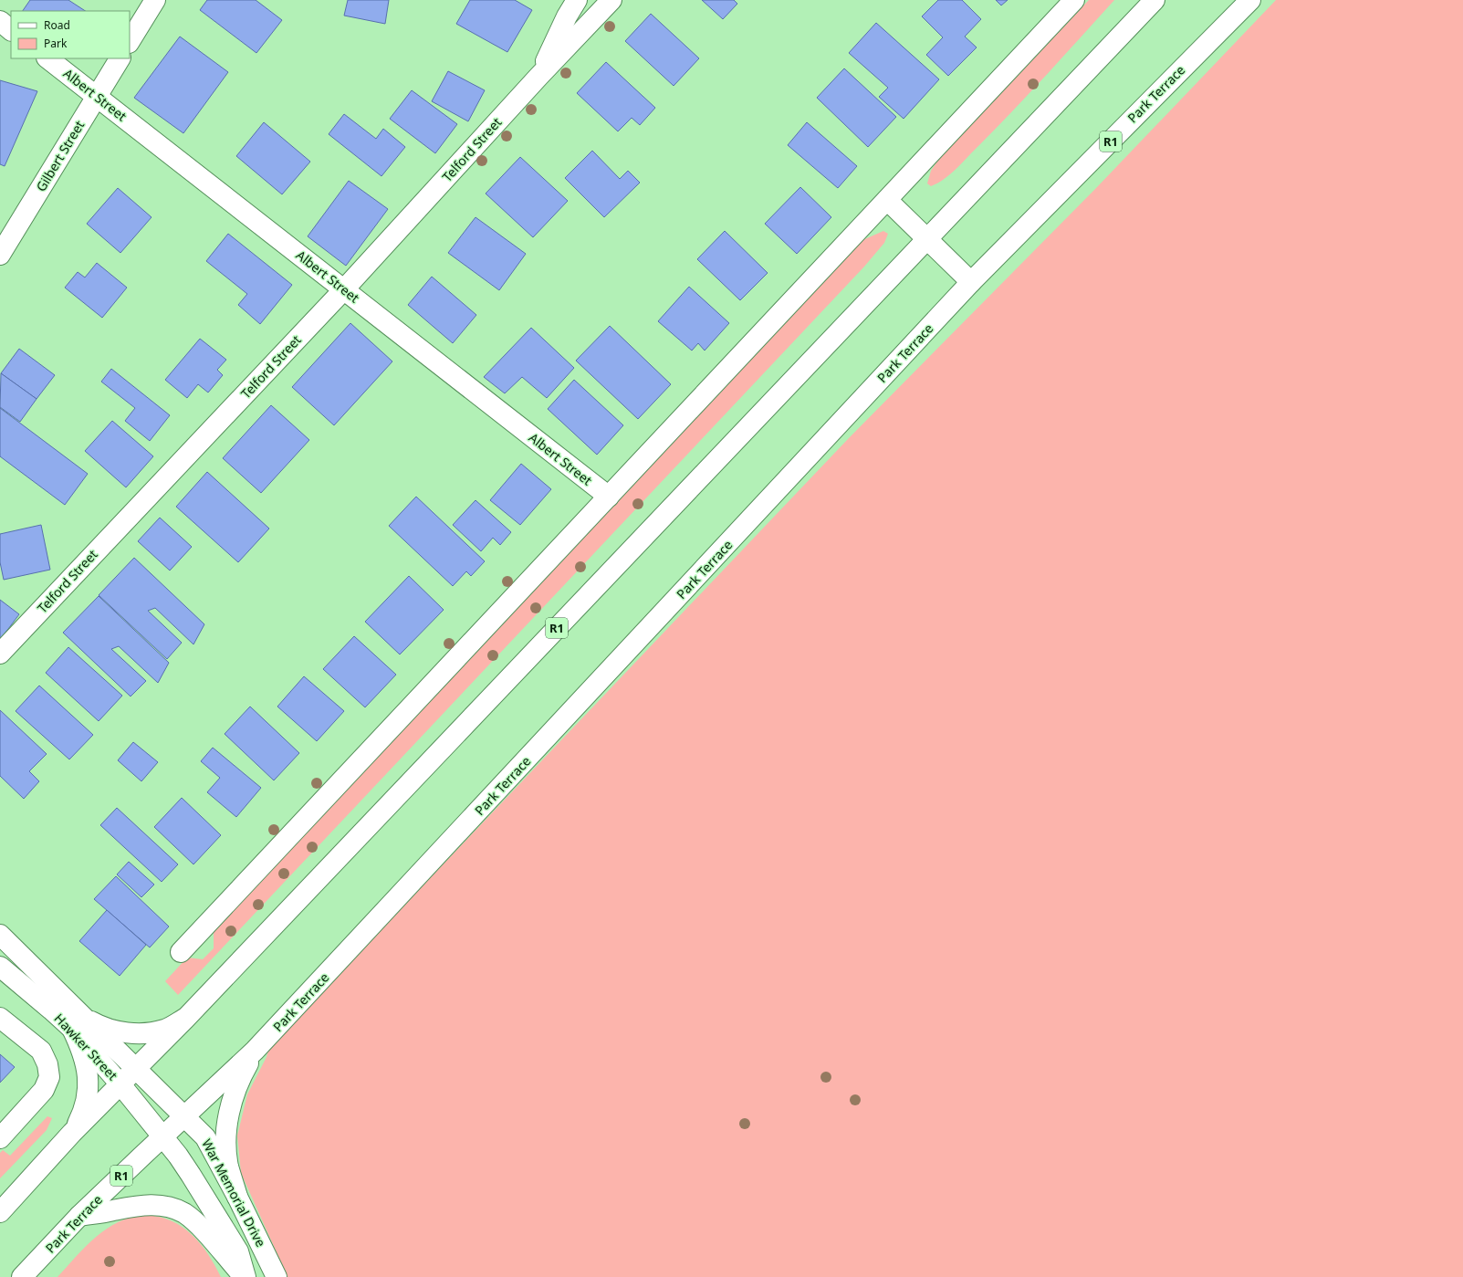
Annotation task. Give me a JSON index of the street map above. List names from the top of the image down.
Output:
{
  "streets": {
    "main road": [
      "Park Terrace",
      "Albert Street",
      "R1",
      "Telford Street",
      "Gilbert Street",
      "Hawker Street",
      "War Memorial Drive"
    ]
  },
  "crossings": [
    ["Park Terrace", "Hawker Street"],
    ["Park Terrace", "War Memorial Drive"],
    ["Albert Street", "Telford Street"],
    ["Albert Street", "Gilbert Street"],
    ["R1", "Hawker Street"],
    ["R1", "War Memorial Drive"],
    ["Hawker Street", "War Memorial Drive"]
  ],
  "legend": ["Road", "Park"]
}
